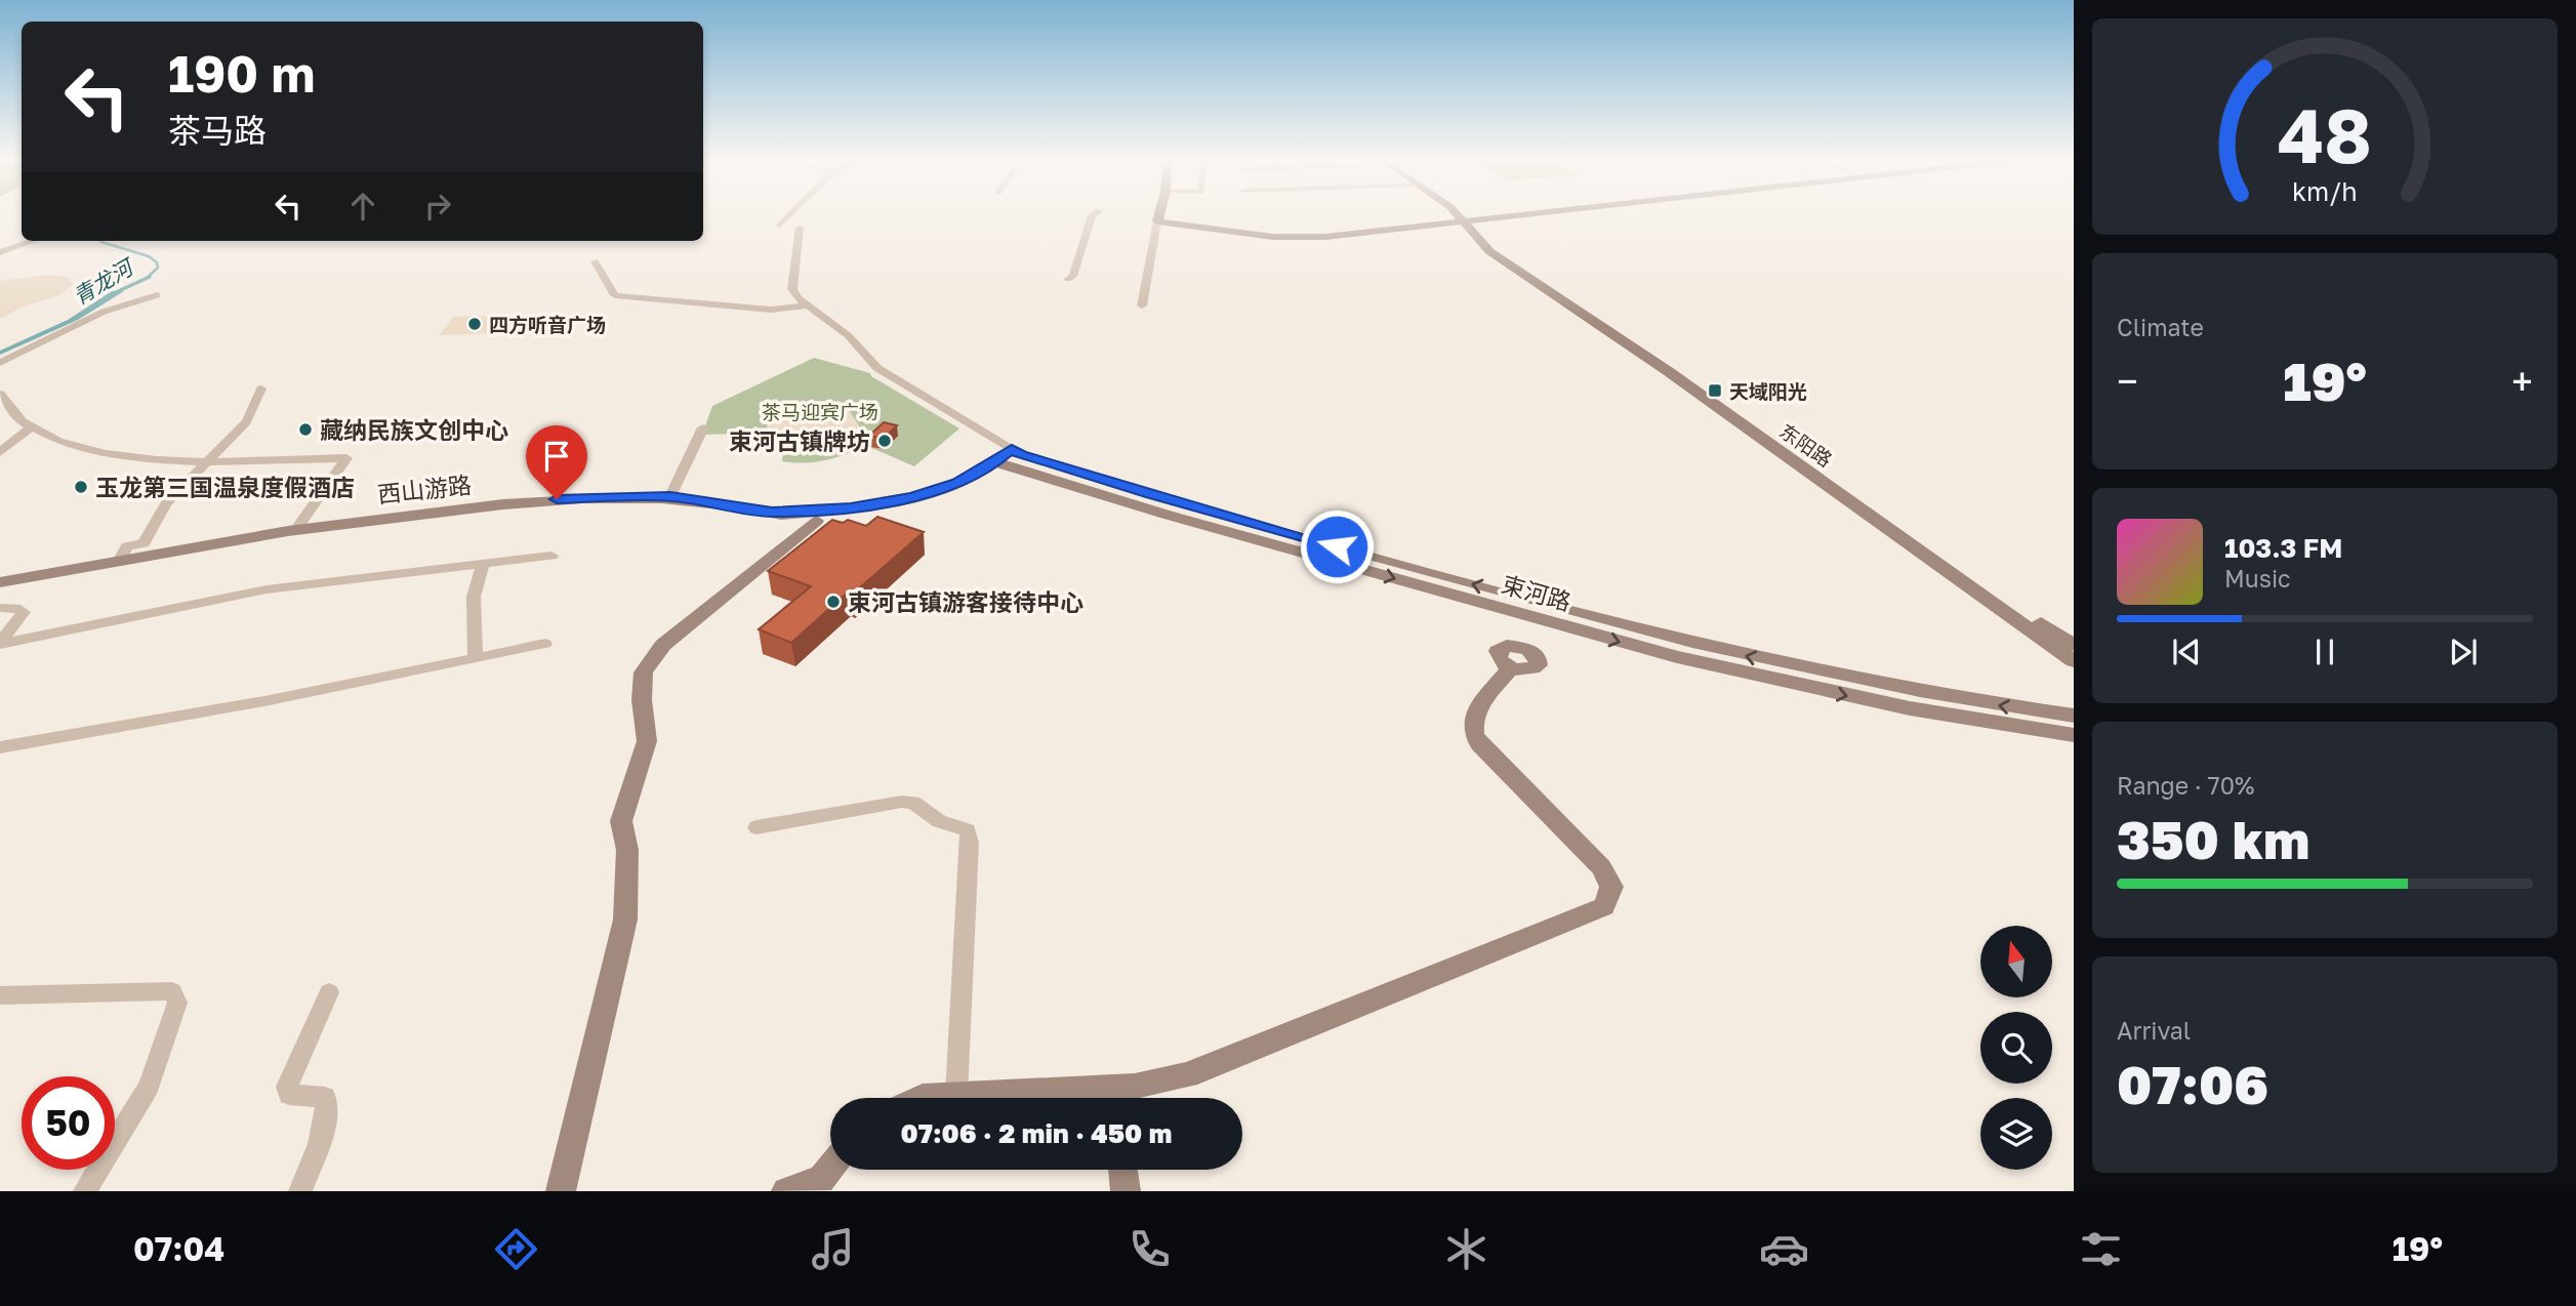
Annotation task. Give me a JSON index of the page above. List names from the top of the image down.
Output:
{
  "streets": {
    "street": ["东阳路", "西山游路", "束河路"]
  },
  "water": ["青龙河"],
  "parks": ["茶马迎宾广场"],
  "places": {
    "other": [
      "四方听音广场",
      "藏纳民族文创中心",
      "束河古镇牌坊",
      "玉龙第三国温泉度假酒店",
      "束河古镇游客接待中心"
    ],
    "transit": ["天域阳光"]
  },
  "north": "top",
  "page": {
    "turn": ["190 m", "茶马路"],
    "tile": [
      "Climate",
      ["Range · 70%", "350 km"],
      ["Arrival", "07:06"]
    ],
    "heat": ["−", "19°", "+"],
    "song": ["103.3 FM", "Music"],
    "limit": "50",
    "trip": "07:06 · 2 min · 450 m",
    "tabs": ["07:04", "19°"],
    "gauge": ["48", "km/h"]
  }
}
